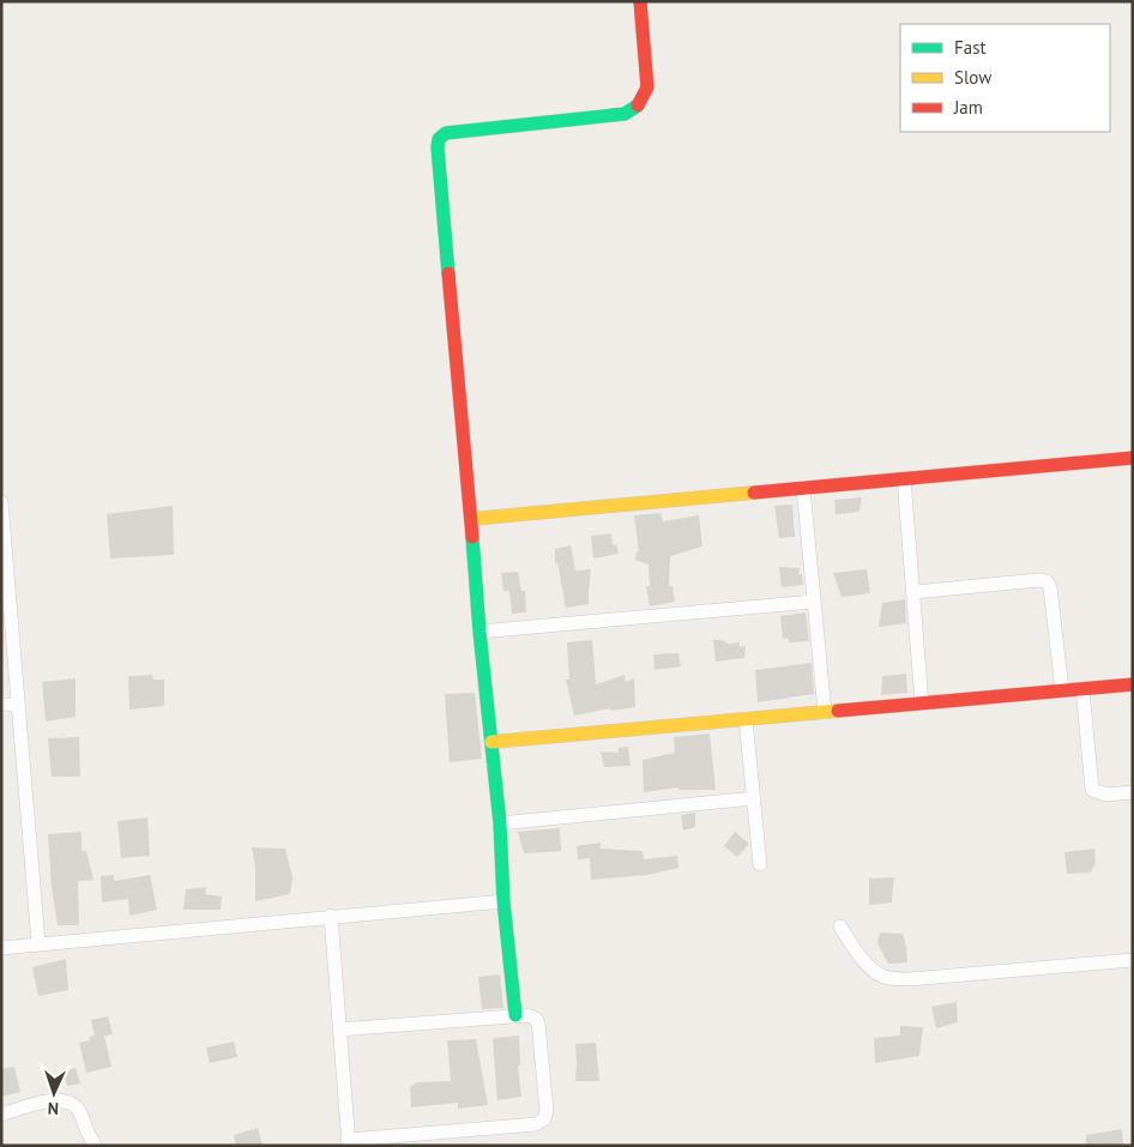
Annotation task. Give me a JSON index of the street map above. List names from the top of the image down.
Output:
{
  "legend": ["Fast", "Slow", "Jam"],
  "north": "bottom"
}
